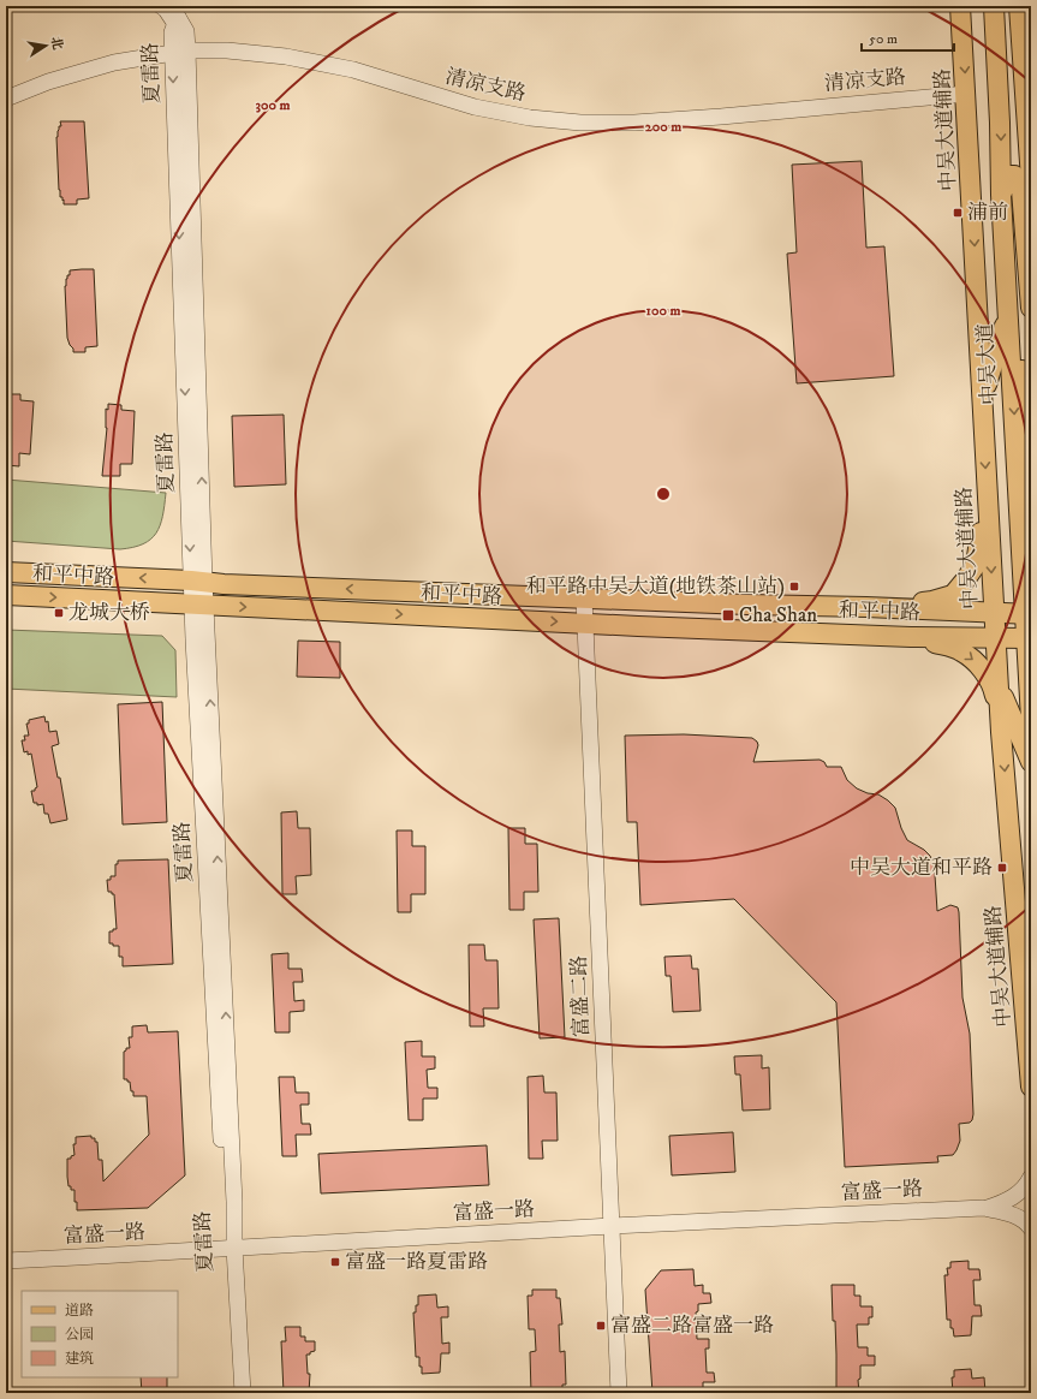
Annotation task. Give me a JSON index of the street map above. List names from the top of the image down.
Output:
{
  "streets": {
    "main road": ["中吴大道辅路", "中吴大道", "和平中路"],
    "street": [
      "夏雷路",
      "清凉支路",
      "富盛二路",
      "富盛一路"
    ]
  },
  "crossings": [
    ["夏雷路", "清凉支路"],
    ["夏雷路", "和平中路"],
    ["夏雷路", "富盛一路"],
    ["清凉支路", "中吴大道辅路"],
    ["中吴大道辅路", "和平中路"],
    ["中吴大道", "和平中路"],
    ["和平中路", "富盛二路"],
    ["富盛二路", "富盛一路"]
  ],
  "places": {
    "transit": [
      "浦前",
      "和平路中吴大道(地铁茶山站)",
      "龙城大桥",
      "Cha Shan",
      "中吴大道和平路",
      "富盛一路夏雷路",
      "富盛二路富盛一路"
    ]
  },
  "legend": ["道路", "公园", "建筑"],
  "scale_bar": "50 m",
  "north": "right",
  "rings": ["300 m", "200 m", "100 m"]
}
